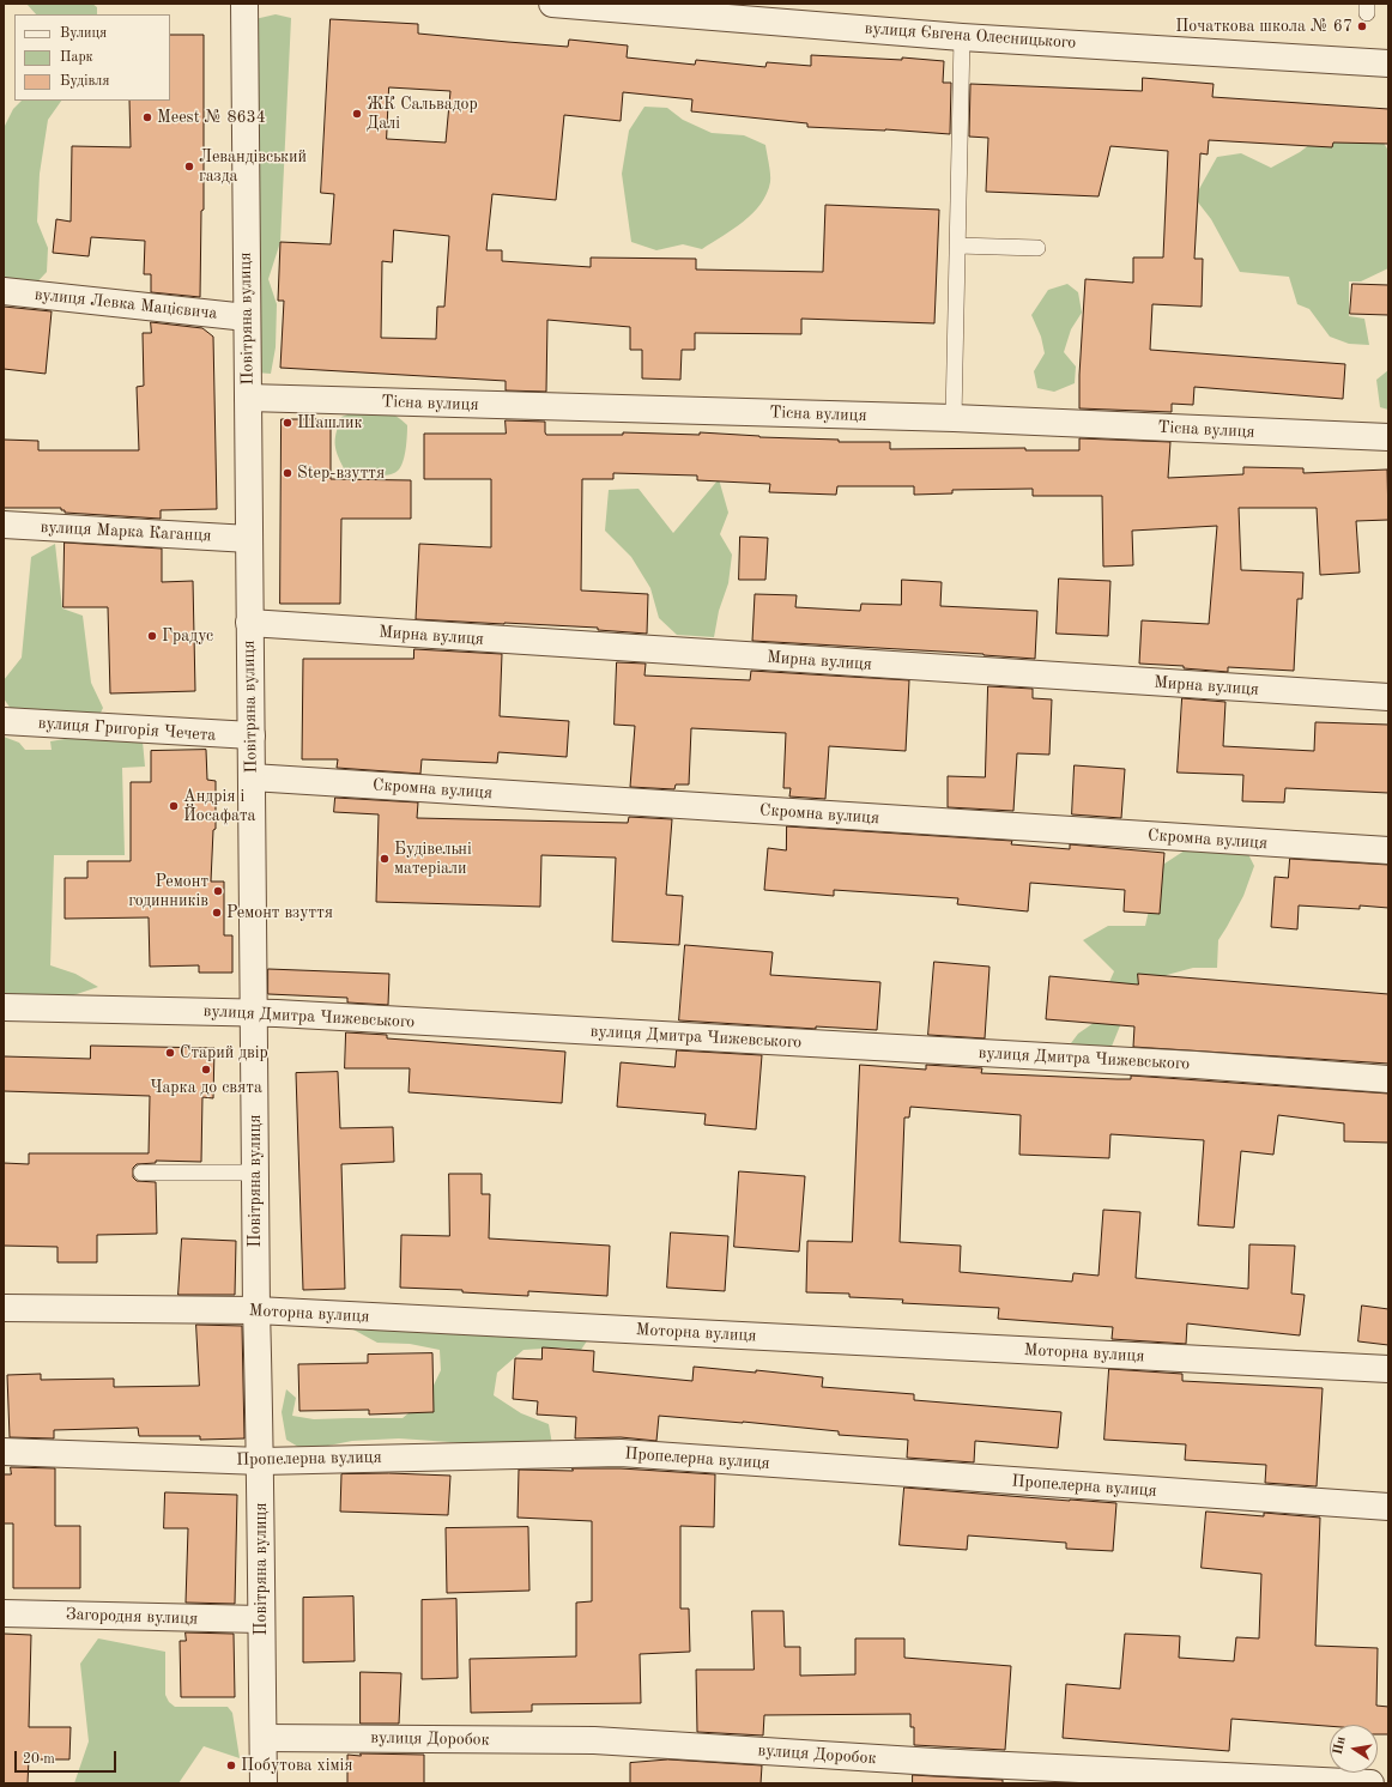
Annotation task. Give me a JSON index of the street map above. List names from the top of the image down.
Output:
{
  "streets": {
    "street": [
      "вулиця Євгена Олесницького",
      "вулиця Левка Мацієвича",
      "Повітряна вулиця",
      "Тісна вулиця",
      "вулиця Марка Каганця",
      "Мирна вулиця",
      "вулиця Григорія Чечета",
      "Скромна вулиця",
      "вулиця Дмитра Чижевського",
      "Моторна вулиця",
      "Пропелерна вулиця",
      "Загородня вулиця",
      "вулиця Доробок"
    ]
  },
  "crossings": [
    ["вулиця Левка Мацієвича", "Повітряна вулиця"],
    ["Повітряна вулиця", "Тісна вулиця"],
    ["Повітряна вулиця", "вулиця Марка Каганця"],
    ["Повітряна вулиця", "Мирна вулиця"],
    ["Повітряна вулиця", "вулиця Григорія Чечета"],
    ["Повітряна вулиця", "Скромна вулиця"],
    ["Повітряна вулиця", "вулиця Дмитра Чижевського"],
    ["Повітряна вулиця", "Моторна вулиця"],
    ["Повітряна вулиця", "Пропелерна вулиця"],
    ["Повітряна вулиця", "Загородня вулиця"],
    ["Повітряна вулиця", "вулиця Доробок"]
  ],
  "places": [
    "Початкова школа № 67",
    "ЖК Сальвадор Далі",
    "Meest № 8634",
    "Левандівський газда",
    "Шашлик",
    "Step-взуття",
    "Градус",
    "Андрія і Йосафата",
    "Будівельні матеріали",
    "Ремонт годинників",
    "Ремонт взуття",
    "Старий двір",
    "Чарка до свята",
    "Побутова хімія"
  ],
  "legend": ["Вулиця", "Парк", "Будівля"],
  "scale_bar": "20 m",
  "north": "left"
}
